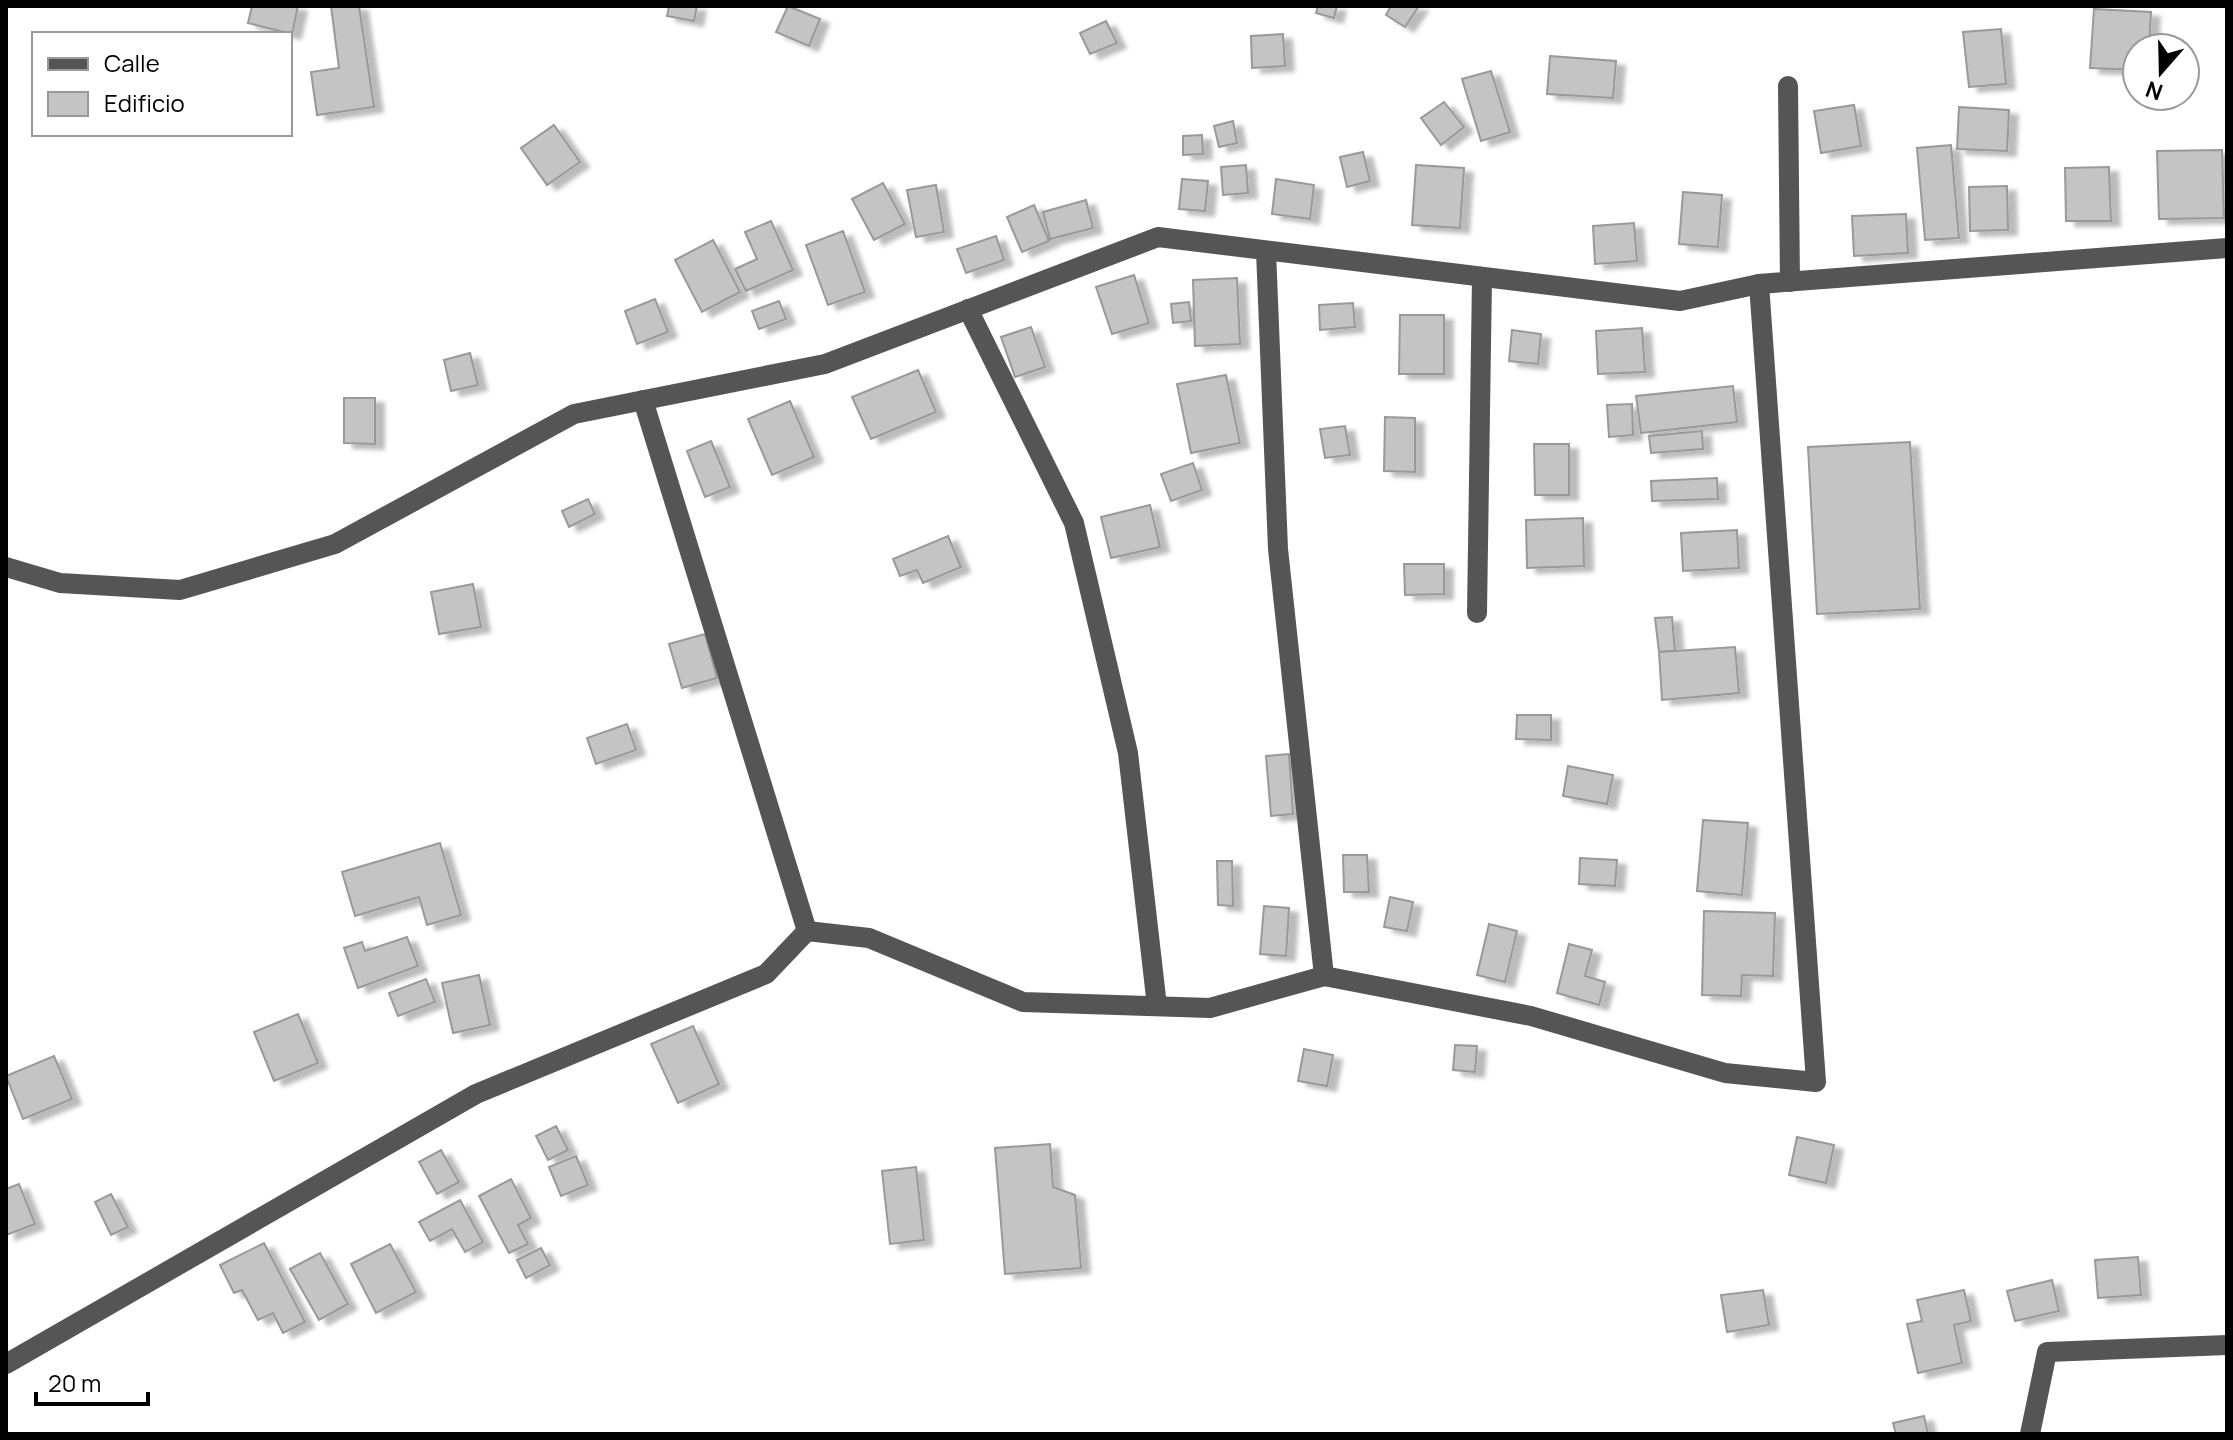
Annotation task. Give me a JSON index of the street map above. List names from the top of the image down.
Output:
{
  "legend": ["Calle", "Edificio"],
  "scale_bar": "20 m",
  "north": "bottom"
}
